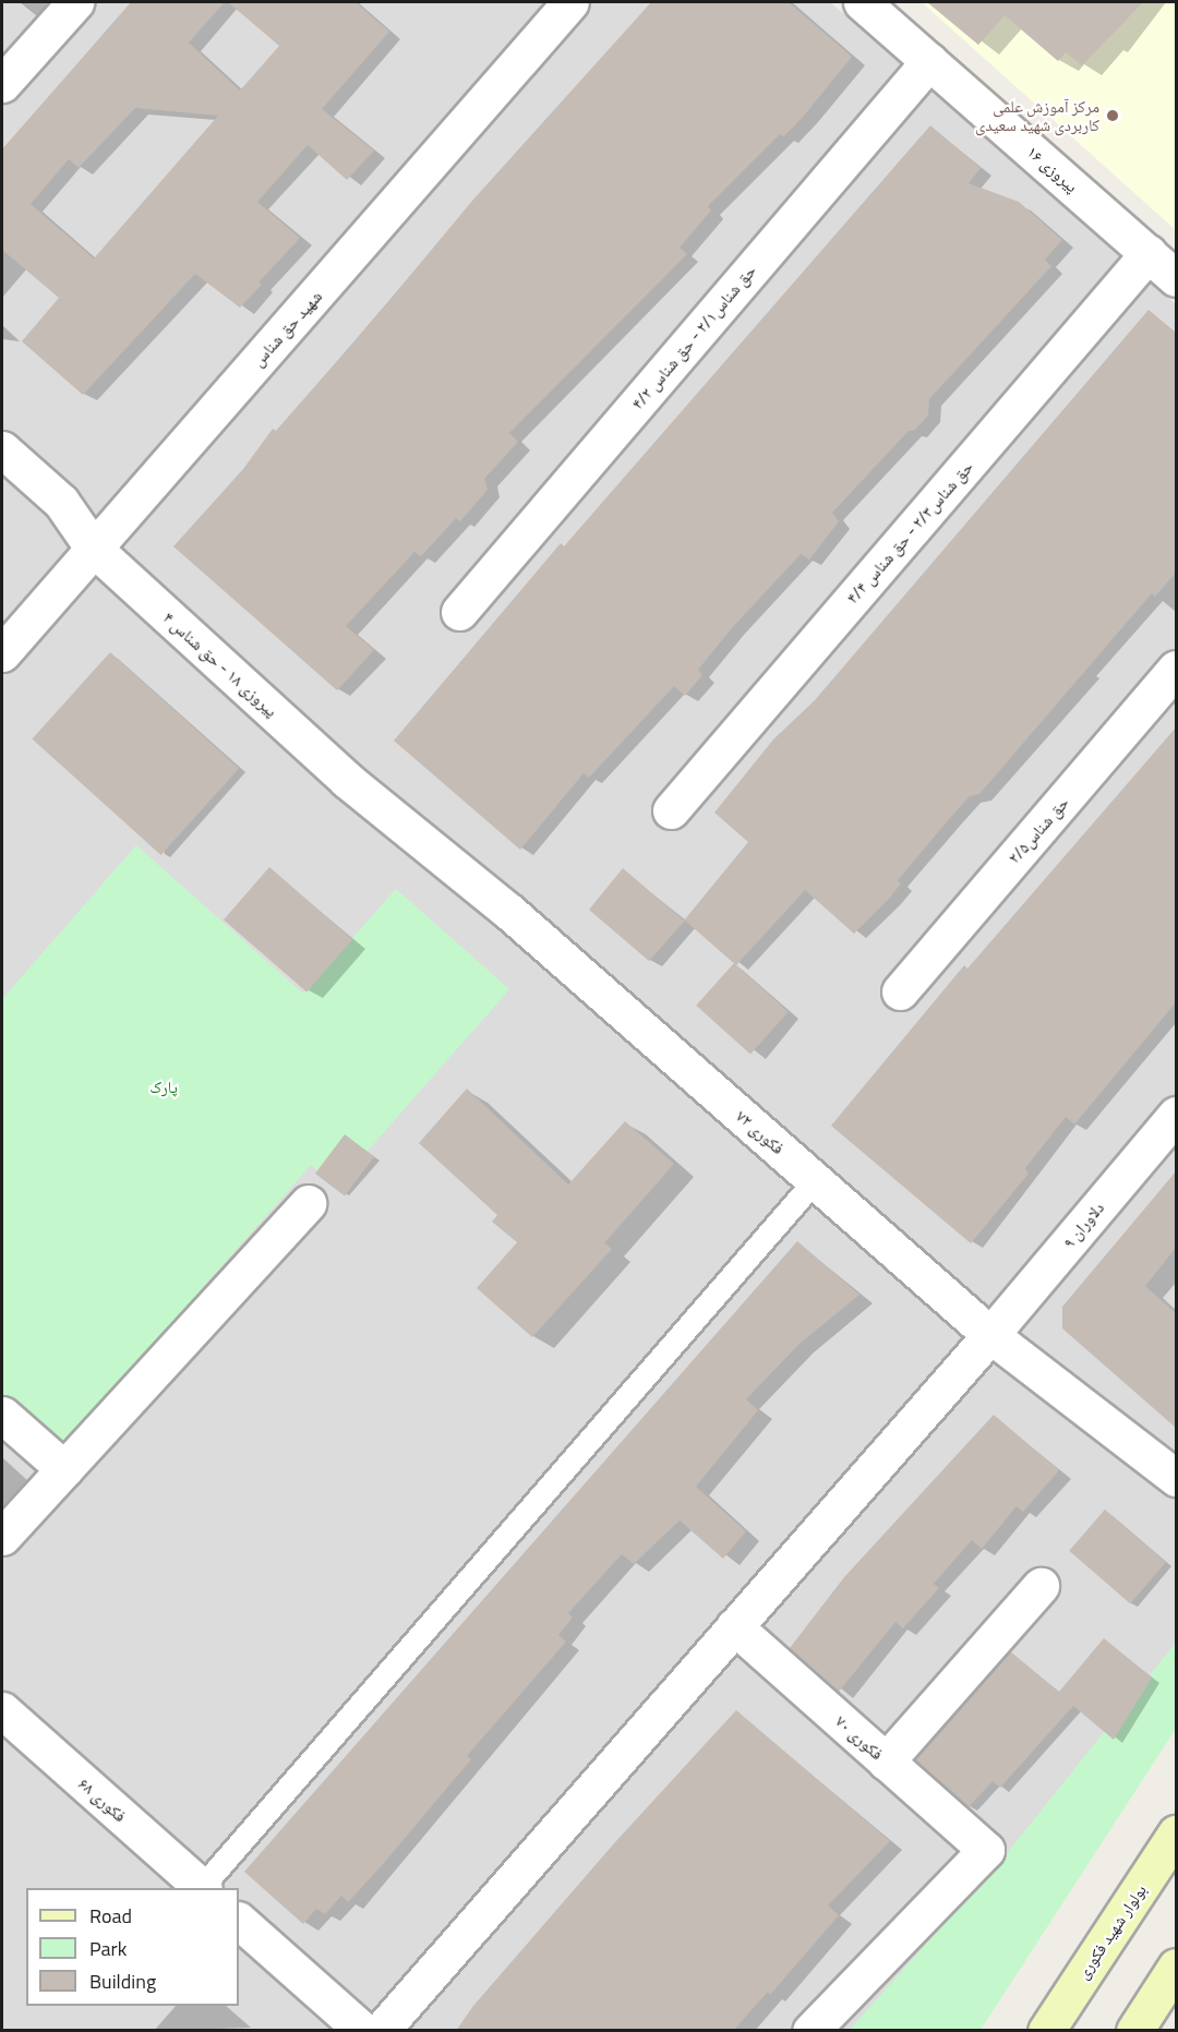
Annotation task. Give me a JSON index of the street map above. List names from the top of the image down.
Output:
{
  "streets": {
    "main road": ["بولوار شهید فکوری"],
    "street": [
      "پیروزی ۱۶",
      "شهید حق شناس",
      "حق شناس۲/۱ - حق شناس ۴/۲",
      "حق شناس۲/۳ - حق شناس ۴/۴",
      "پیروزی ۱۸ - حق شناس ۴",
      "حق شناس۲/۵",
      "فکوری ۷۲",
      "دلاوران ۹",
      "فکوری ۷۰",
      "فکوری ۶۸"
    ]
  },
  "crossings": [
    ["پیروزی ۱۶", "حق شناس۲/۱ - حق شناس ۴/۲"],
    ["پیروزی ۱۶", "حق شناس۲/۳ - حق شناس ۴/۴"],
    ["شهید حق شناس", "پیروزی ۱۸ - حق شناس ۴"],
    ["پیروزی ۱۸ - حق شناس ۴", "فکوری ۷۲"],
    ["فکوری ۷۲", "دلاوران ۹"],
    ["دلاوران ۹", "فکوری ۷۰"]
  ],
  "parks": ["پارک"],
  "places": ["مرکز آموزش علمی کاربردی شهید سعیدی"],
  "legend": ["Road", "Park", "Building"]
}
